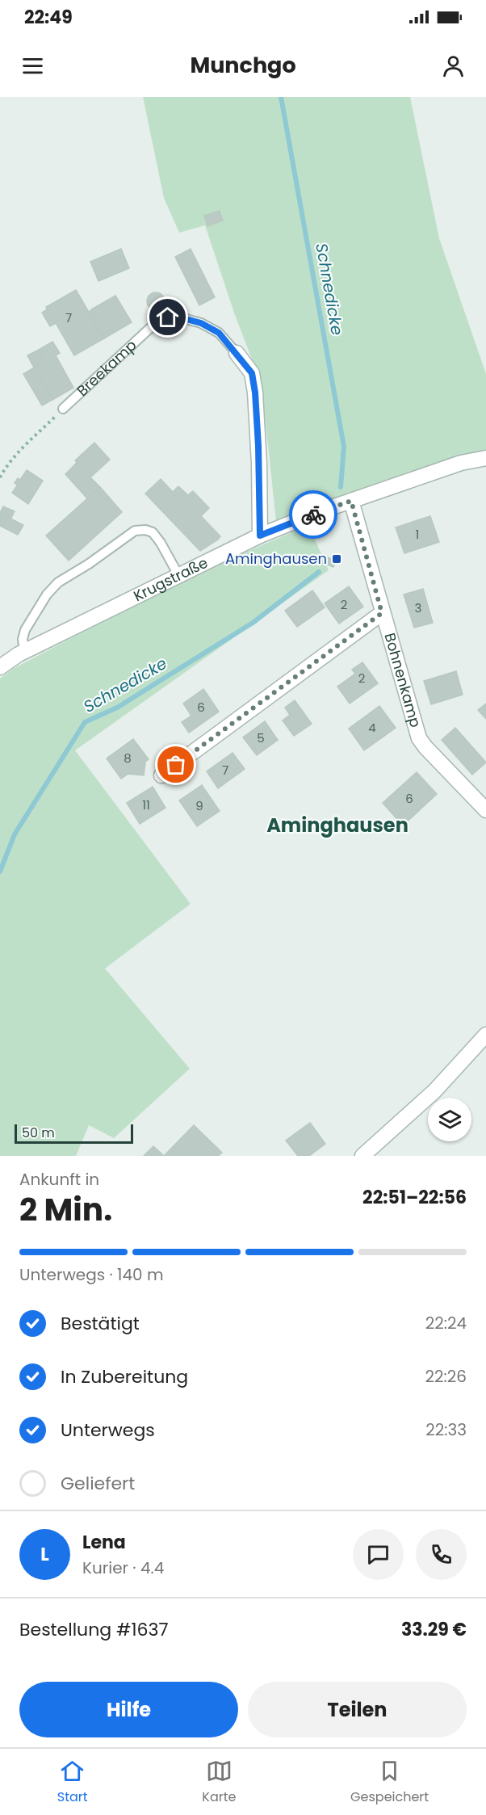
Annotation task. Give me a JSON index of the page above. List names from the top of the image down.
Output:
{
  "streets": {
    "street": ["Breekamp", "Krugstraße", "Bohnenkamp"]
  },
  "crossings": [
    ["Breekamp", "Krugstraße"],
    ["Krugstraße", "Bohnenkamp"]
  ],
  "districts": ["Aminghausen"],
  "water": ["Schnedicke"],
  "places": {
    "transit": ["Aminghausen"]
  },
  "house_numbers": [
    "7",
    "1",
    "2",
    "3",
    "2",
    "6",
    "4",
    "5",
    "8",
    "7",
    "6",
    "11",
    "9"
  ],
  "scale_bar": "50 m",
  "page": {
    "status": "22:49",
    "header": "Munchgo",
    "scale": "50 m",
    "heading": ["2 Min.", "Ankunft in", "22:51–22:56"],
    "panel": [
      "Lena",
      "Kurier · 4.4",
      "Bestellung #1637",
      "33.29 €"
    ],
    "bar": "Unterwegs · 140 m",
    "list": [
      ["Bestätigt", "22:24"],
      ["In Zubereitung", "22:26"],
      ["Unterwegs", "22:33"],
      "Geliefert"
    ],
    "round": "L",
    "buttons": ["Hilfe", "Teilen"],
    "tabs": ["Start", "Karte", "Gespeichert"]
  }
}
